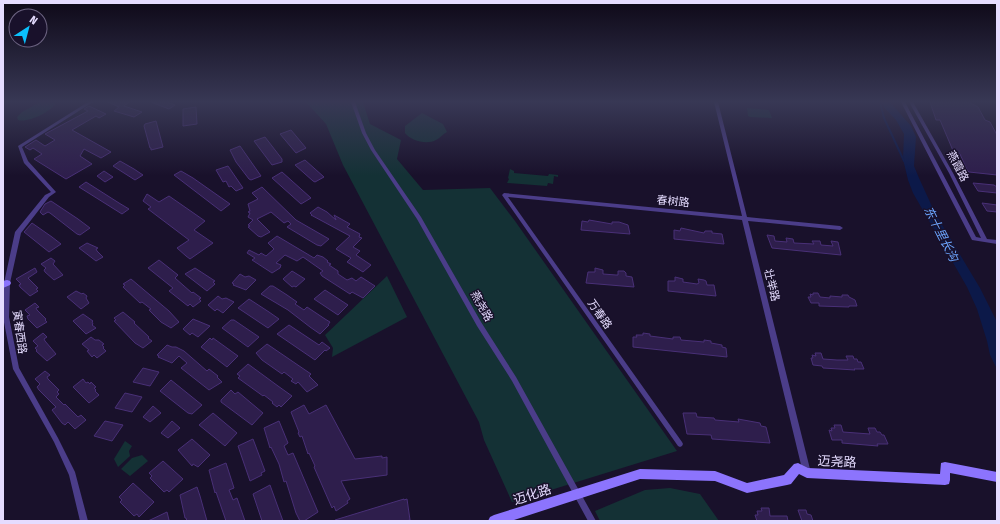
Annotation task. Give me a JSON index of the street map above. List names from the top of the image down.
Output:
{
  "streets": {
    "street": [
      "燕霞路",
      "春树路",
      "壮举路",
      "燕尧路",
      "万春路",
      "寅春西路",
      "迈尧路",
      "迈化路"
    ]
  },
  "crossings": [
    ["春树路", "壮举路"],
    ["春树路", "万春路"],
    ["壮举路", "迈尧路"],
    ["燕尧路", "迈尧路"],
    ["燕尧路", "迈化路"],
    ["迈尧路", "迈化路"]
  ],
  "water": ["东十里长沟"],
  "north": "top right"
}
